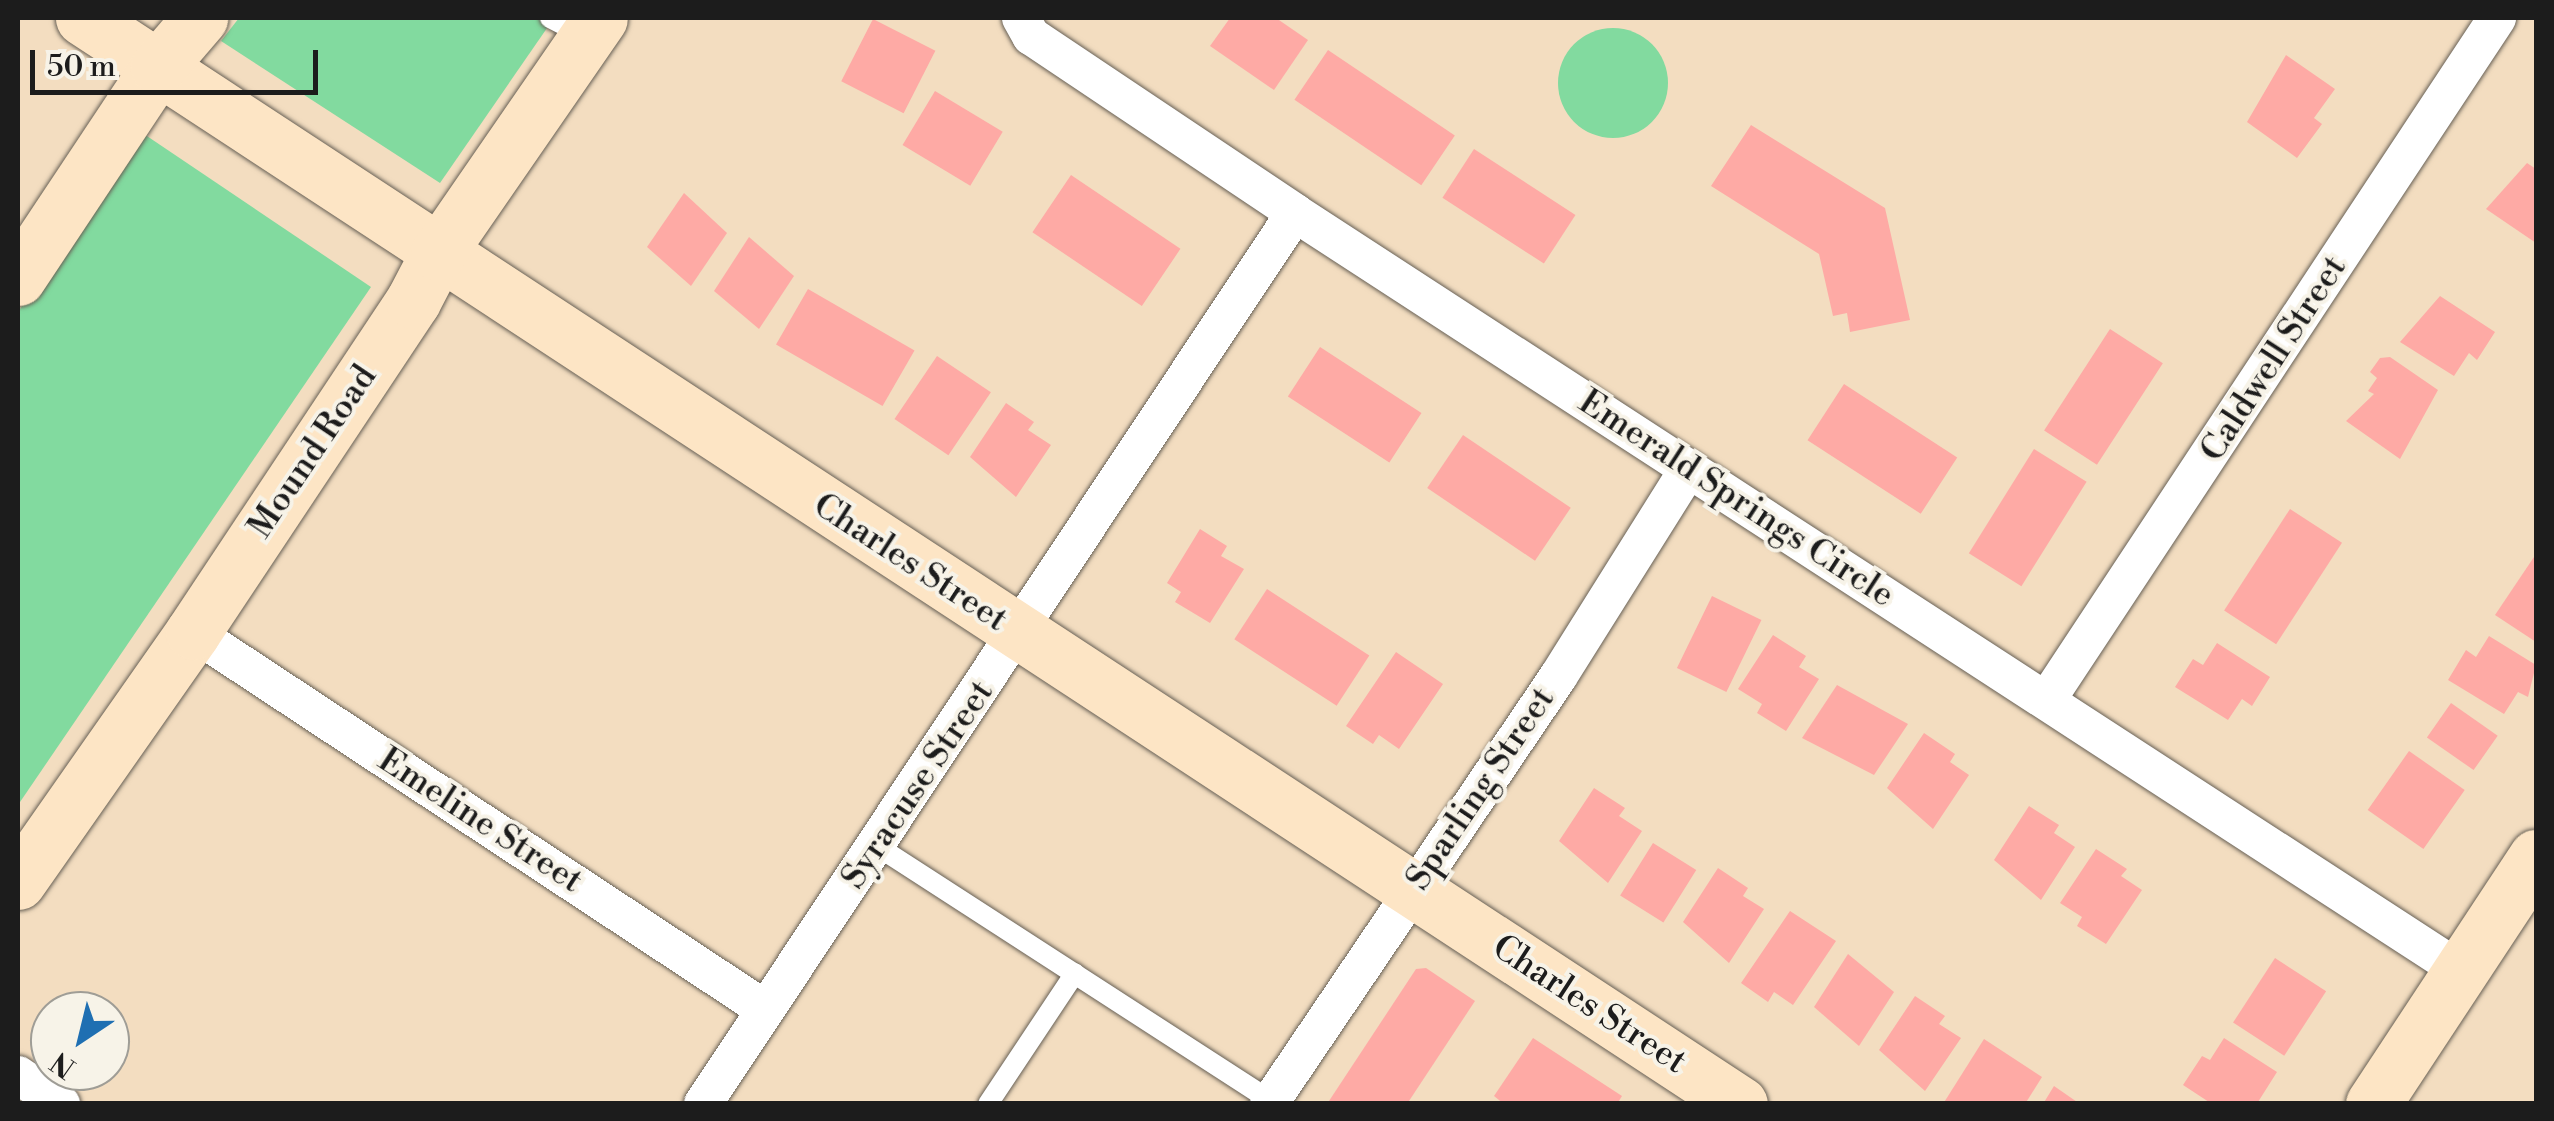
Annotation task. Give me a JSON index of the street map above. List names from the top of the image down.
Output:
{
  "streets": {
    "street": [
      "Caldwell Street",
      "Mound Road",
      "Emerald Springs Circle",
      "Charles Street",
      "Syracuse Street",
      "Sparling Street",
      "Emeline Street"
    ]
  },
  "crossings": [
    ["Caldwell Street", "Emerald Springs Circle"],
    ["Mound Road", "Charles Street"],
    ["Mound Road", "Emeline Street"],
    ["Emerald Springs Circle", "Syracuse Street"],
    ["Emerald Springs Circle", "Sparling Street"],
    ["Charles Street", "Syracuse Street"],
    ["Charles Street", "Sparling Street"],
    ["Syracuse Street", "Emeline Street"]
  ],
  "scale_bar": "50 m",
  "north": "bottom left"
}
